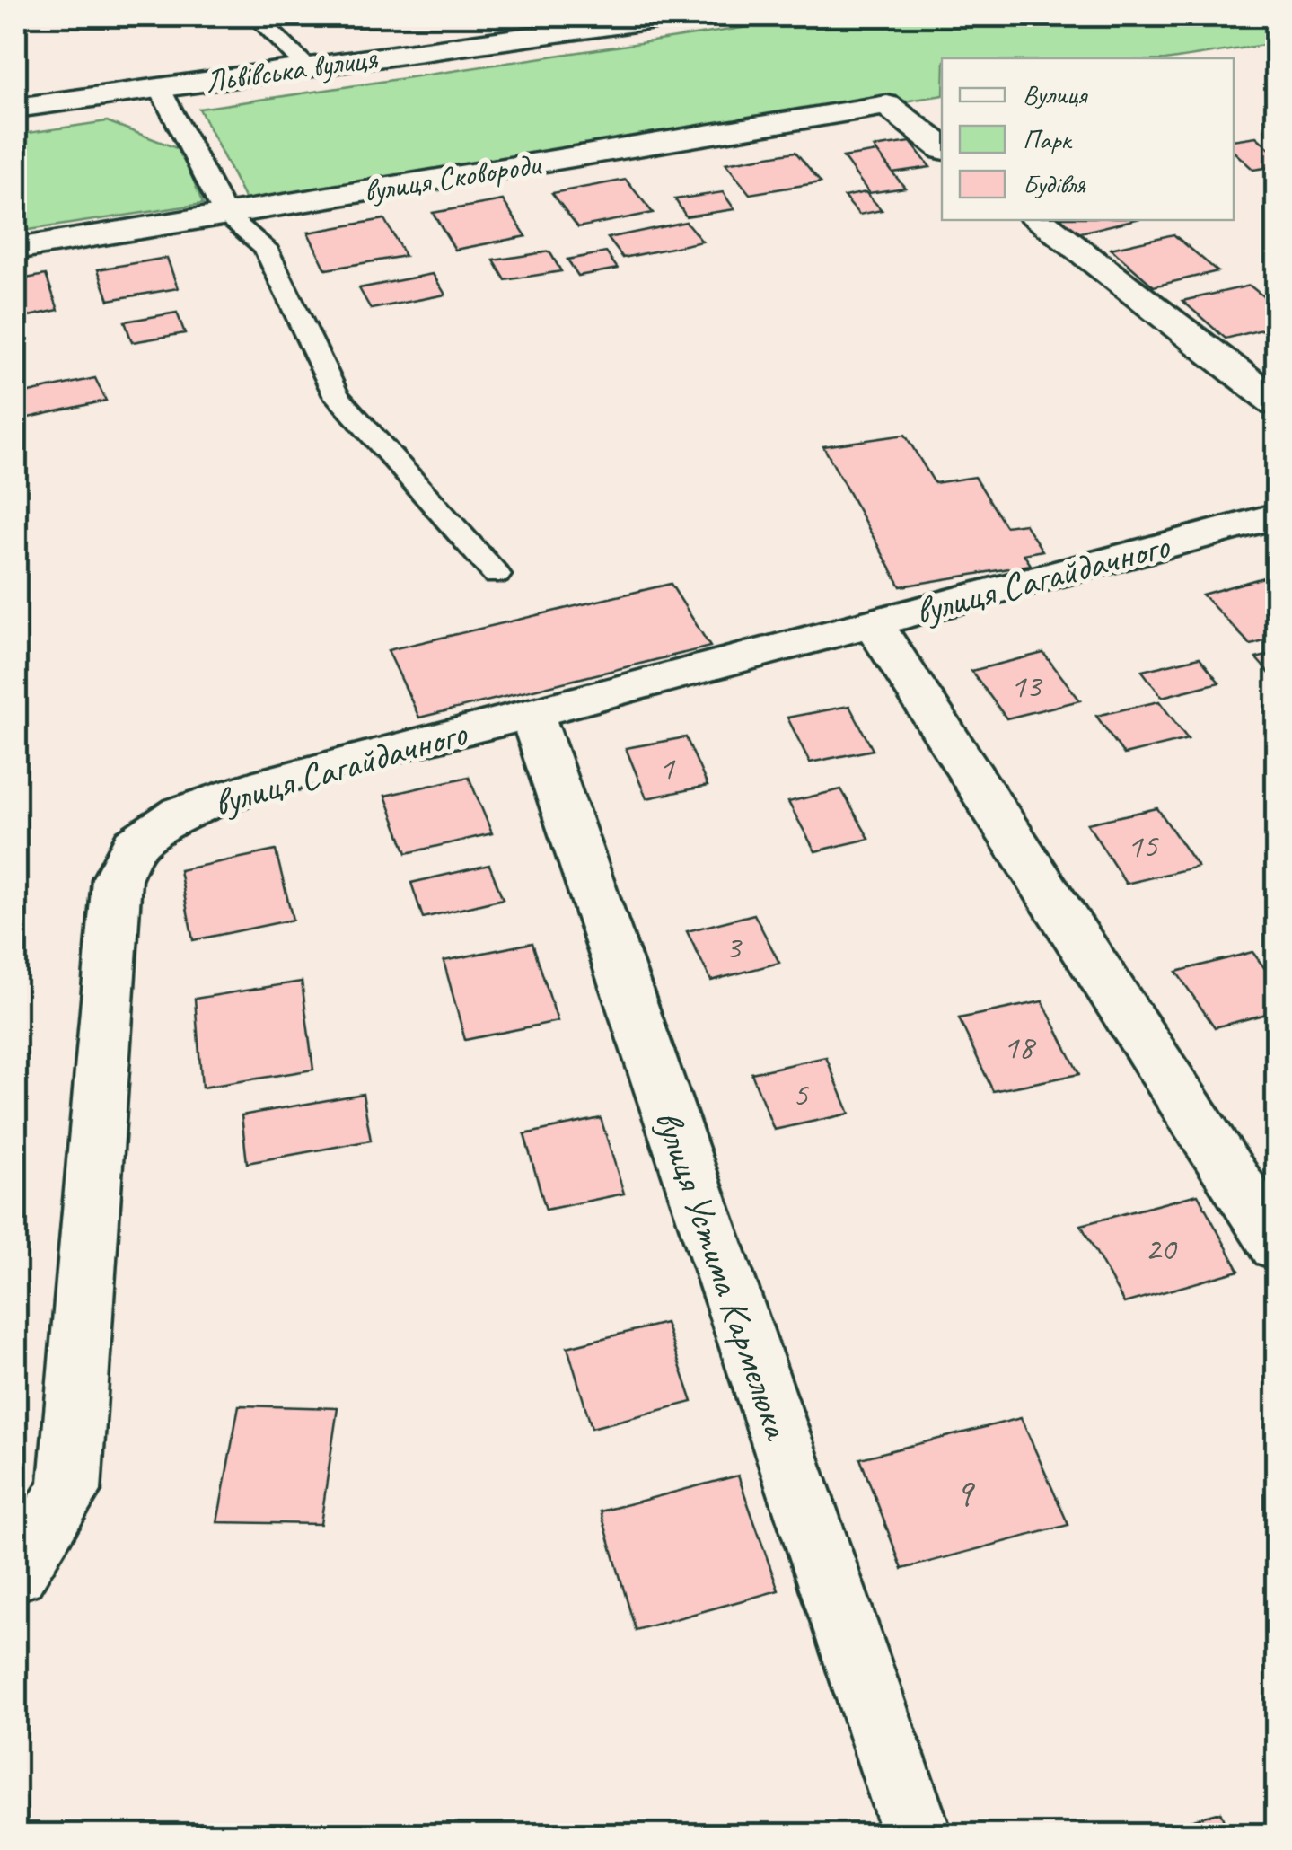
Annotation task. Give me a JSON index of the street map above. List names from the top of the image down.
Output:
{
  "streets": {
    "street": [
      "Львівська вулиця",
      "вулиця Сковороди",
      "вулиця Сагайдачного",
      "вулиця Устима Кармелюка"
    ]
  },
  "crossings": [
    ["вулиця Сагайдачного", "вулиця Устима Кармелюка"]
  ],
  "house_numbers": [
    "13",
    "1",
    "15",
    "3",
    "18",
    "5",
    "20",
    "9"
  ],
  "legend": ["Вулиця", "Парк", "Будівля"]
}
